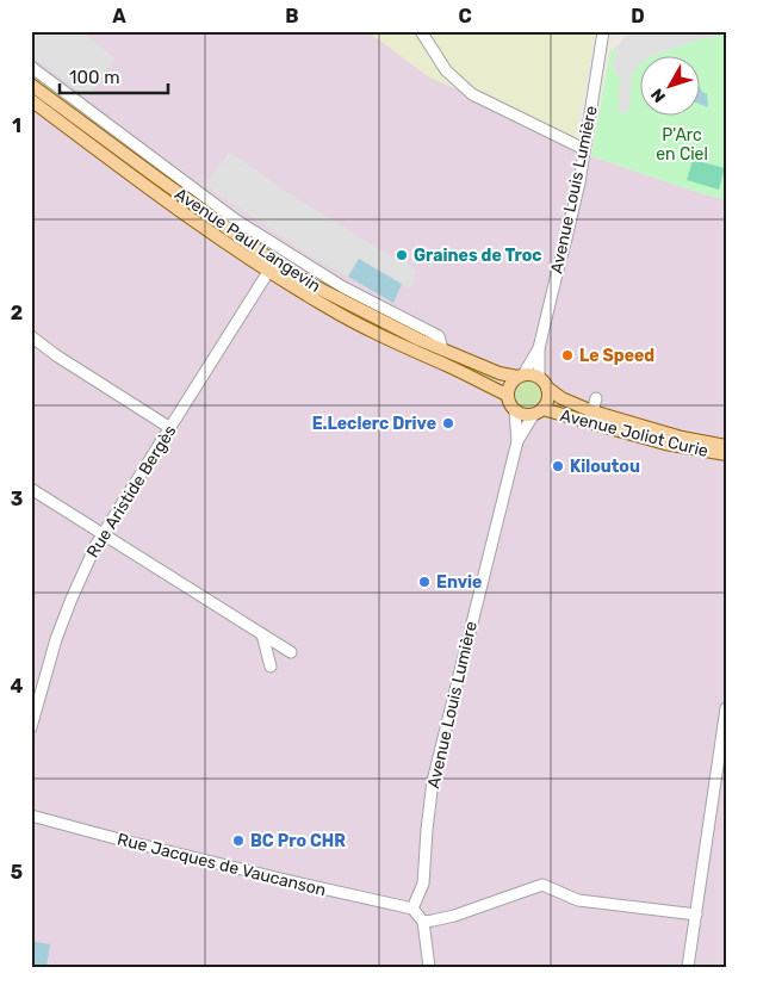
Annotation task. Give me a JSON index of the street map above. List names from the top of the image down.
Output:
{
  "streets": {
    "main road": ["Avenue Paul Langevin", "Avenue Joliot Curie"],
    "street": ["Avenue Louis Lumière", "Rue Aristide Bergès", "Rue Jacques de Vaucanson"]
  },
  "crossings": [
    ["Avenue Louis Lumière", "Avenue Paul Langevin"],
    ["Avenue Louis Lumière", "Avenue Joliot Curie"],
    ["Avenue Louis Lumière", "Rue Jacques de Vaucanson"],
    ["Avenue Paul Langevin", "Avenue Joliot Curie"],
    ["Avenue Paul Langevin", "Rue Aristide Bergès"]
  ],
  "parks": ["P'Arc en Ciel"],
  "places": [
    "Graines de Troc",
    "Le Speed",
    "E.Leclerc Drive",
    "Kiloutou",
    "Envie",
    "BC Pro CHR"
  ],
  "scale_bar": "100 m",
  "north": "bottom left",
  "grid": {
    "columns": [
      "A",
      "B",
      "C",
      "D"
    ],
    "rows": [
      "1",
      "2",
      "3",
      "4",
      "5"
    ]
  }
}
